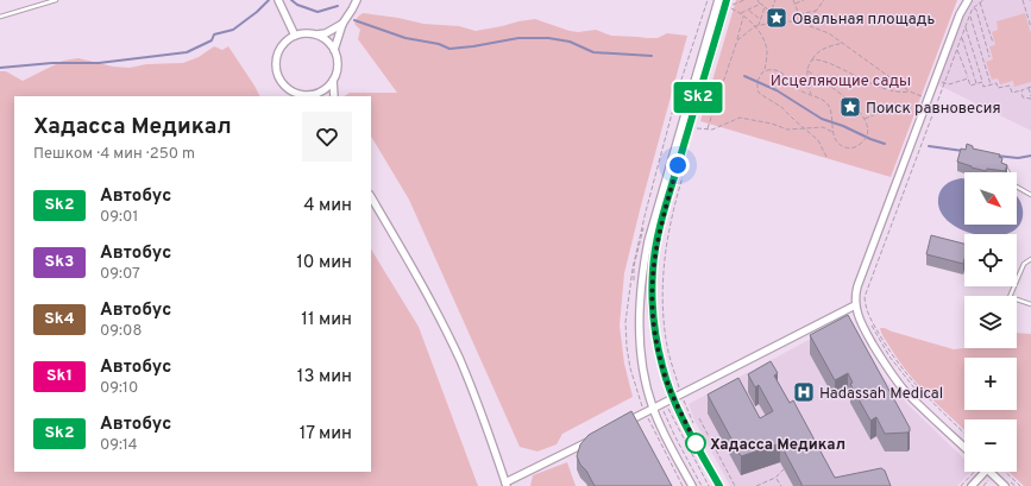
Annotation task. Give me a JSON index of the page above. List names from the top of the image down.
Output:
{
  "parks": ["Исцеляющие сады"],
  "places": {
    "place": ["Овальная площадь", "Поиск равновесия"],
    "hospital": ["Hadassah Medical"],
    "other": ["Хадасса Медикал"]
  },
  "lines": ["bus line Sk2"],
  "north": "bottom right",
  "page": {
    "on_map": "Sk2",
    "heading": ["Хадасса Медикал", "Пешком · 4 мин · 250 m"],
    "map_buttons": ["+", "−"],
    "list": [
      {
        "mark": "Sk2",
        "name": "Автобус",
        "note": "09:01",
        "value": "4 мин"
      },
      {
        "mark": "Sk3",
        "name": "Автобус",
        "note": "09:07",
        "value": "10 мин"
      },
      {
        "mark": "Sk4",
        "name": "Автобус",
        "note": "09:08",
        "value": "11 мин"
      },
      {
        "mark": "Sk1",
        "name": "Автобус",
        "note": "09:10",
        "value": "13 мин"
      },
      {
        "mark": "Sk2",
        "name": "Автобус",
        "note": "09:14",
        "value": "17 мин"
      }
    ]
  }
}
